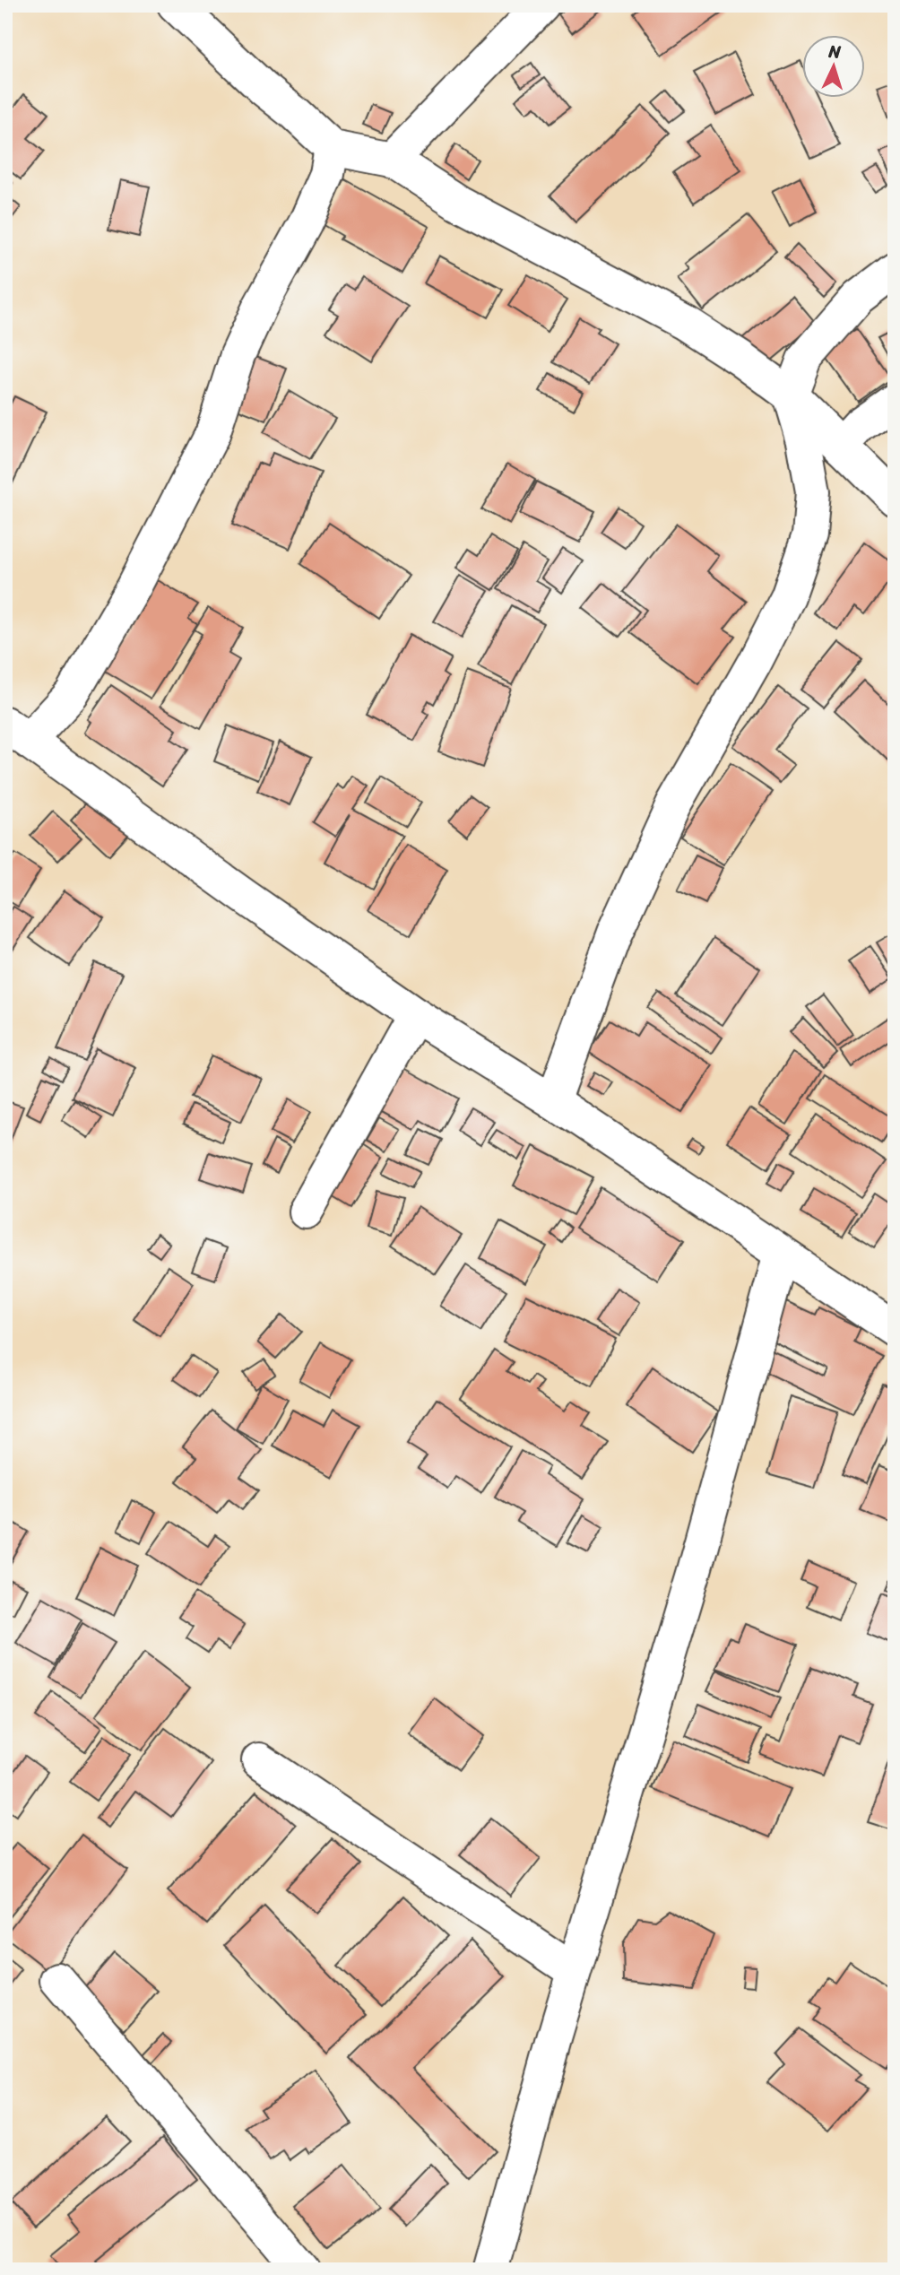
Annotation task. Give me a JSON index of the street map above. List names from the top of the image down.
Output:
{
  "north": "top"
}
